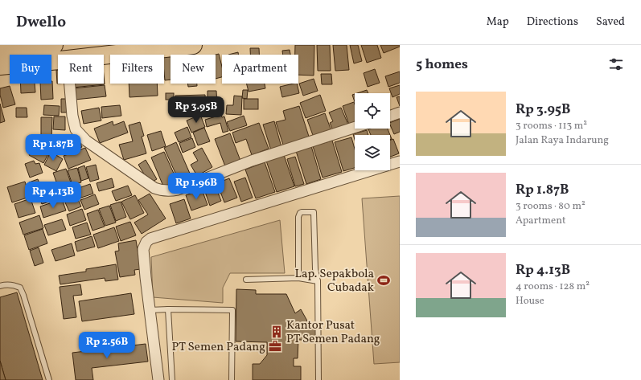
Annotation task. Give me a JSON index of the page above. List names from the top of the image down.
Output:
{
  "places": {
    "sports": ["Lap. Sepakbola Cubadak"],
    "building": ["Kantor Pusat PT Semen Padang"],
    "office": ["PT Semen Padang"]
  },
  "page": {
    "header": "Dwello",
    "nav": ["Map", "Directions", "Saved"],
    "heading": "5 homes",
    "chip": [
      "Buy",
      "Rent",
      "Filters",
      "New",
      "Apartment"
    ],
    "list": [
      {
        "name": "Rp 3.95B",
        "note": "3 rooms · 113 m² · Jalan Raya Indarung"
      },
      {
        "name": "Rp 1.87B",
        "note": "3 rooms · 80 m² · Apartment"
      },
      {
        "name": "Rp 4.13B",
        "note": "4 rooms · 128 m² · House"
      }
    ],
    "price": [
      "Rp 3.95B",
      "Rp 1.87B",
      "Rp 1.96B",
      "Rp 4.13B",
      "Rp 2.56B"
    ]
  }
}
